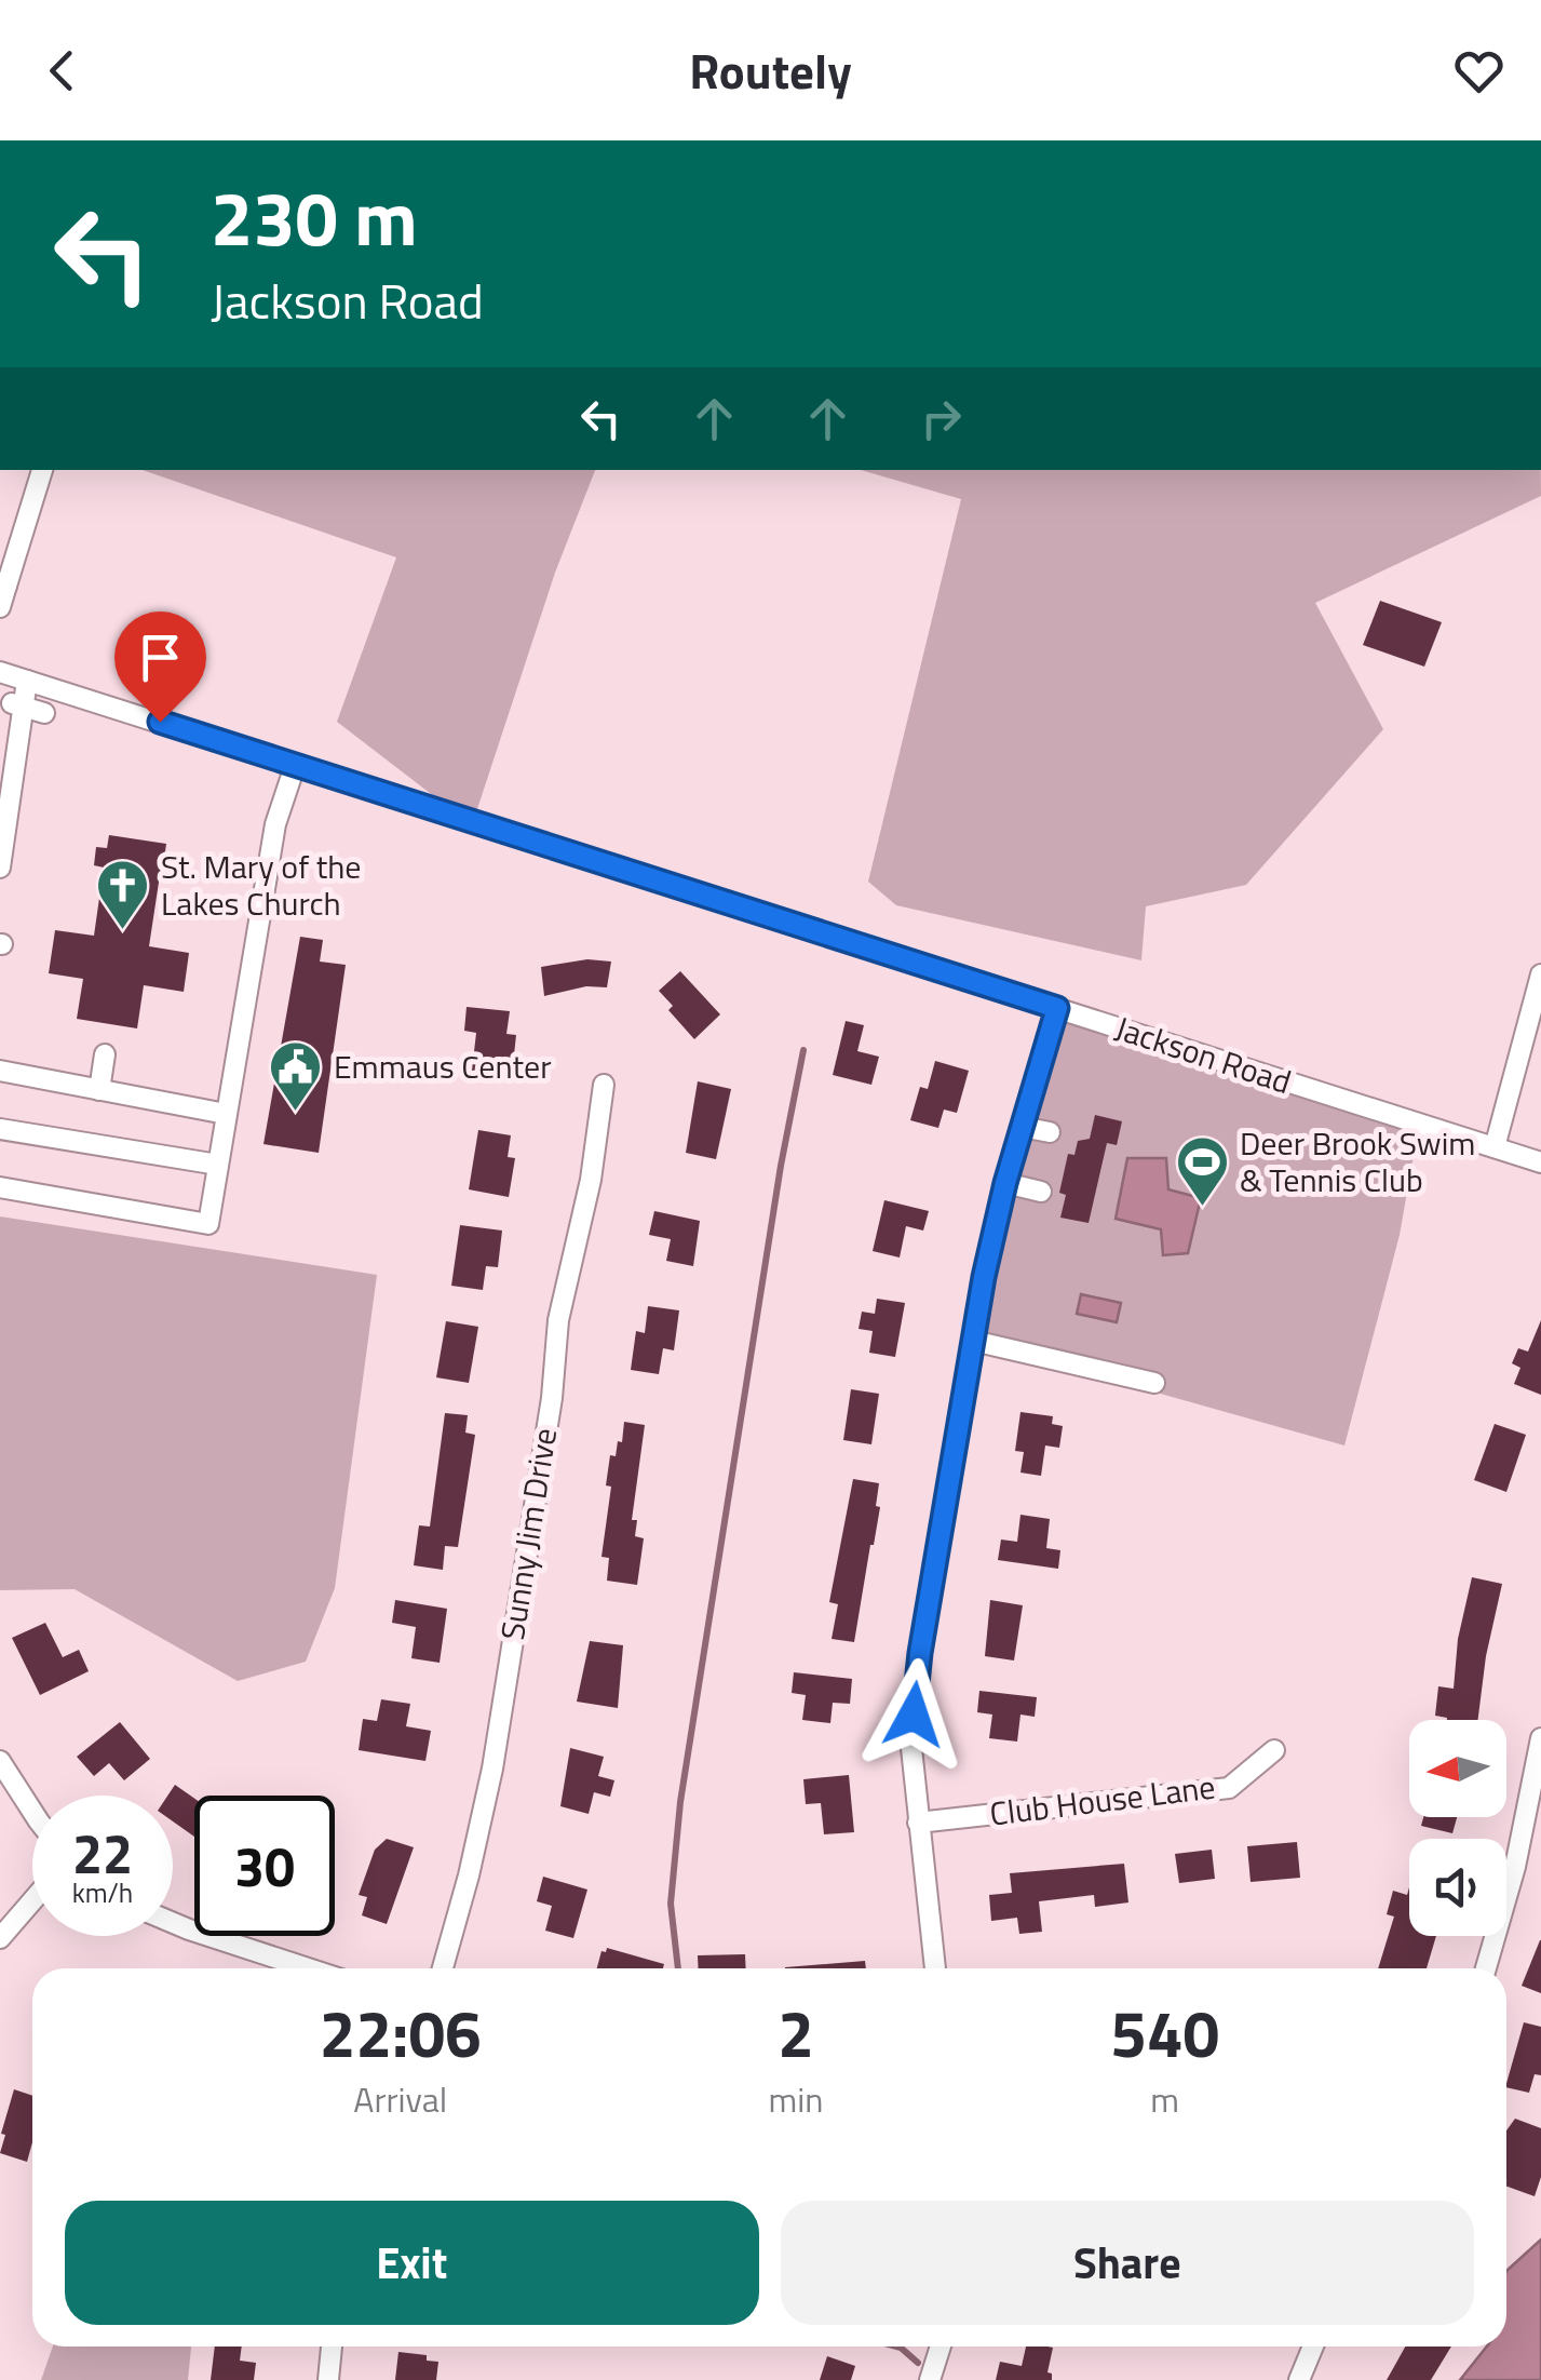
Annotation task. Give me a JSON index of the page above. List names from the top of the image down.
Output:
{
  "streets": {
    "street": ["Jackson Road", "Sunny Jim Drive", "Club House Lane"]
  },
  "places": {
    "church": ["St. Mary of the Lakes Church"],
    "public building": ["Emmaus Center"],
    "sports": ["Deer Brook Swim & Tennis Club"]
  },
  "north": "left",
  "page": {
    "header": "Routely",
    "turn": ["230 m", "Jackson Road"],
    "speed": "22 km/h",
    "limit": "30",
    "eta": [
      "22:06",
      "Arrival",
      "2",
      "min",
      "540",
      "m"
    ],
    "buttons": ["Exit", "Share"]
  }
}
